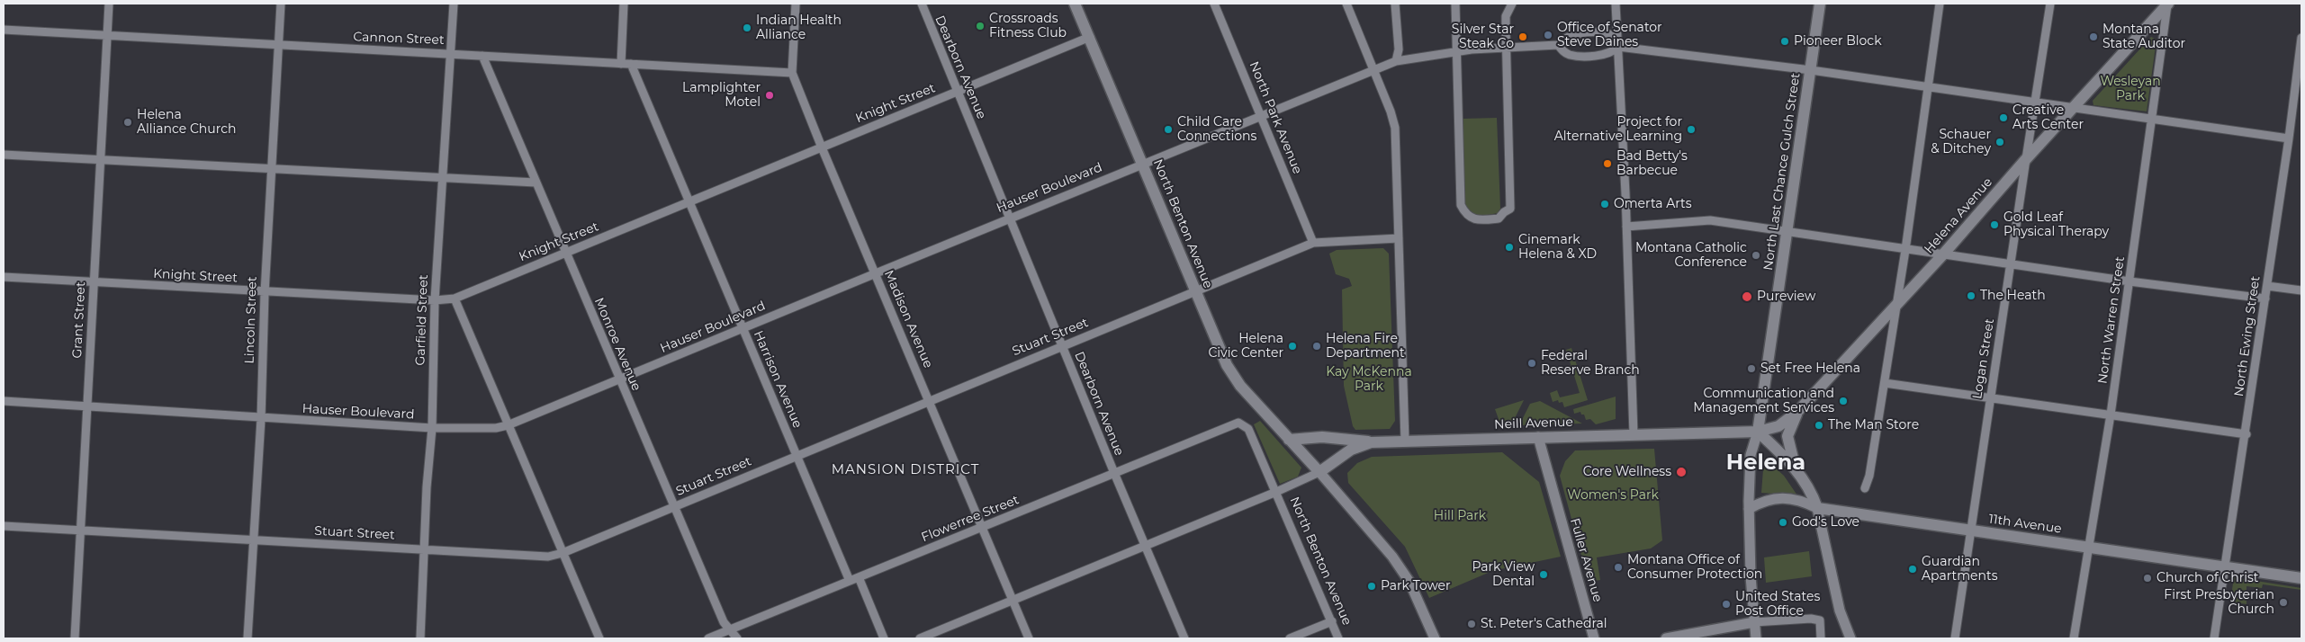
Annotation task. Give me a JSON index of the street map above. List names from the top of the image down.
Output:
{
  "streets": {
    "main road": [
      "North Last Chance Gulch Street",
      "Helena Avenue",
      "North Benton Avenue",
      "Neill Avenue",
      "11th Avenue"
    ],
    "street": [
      "Cannon Street",
      "Dearborn Avenue",
      "Knight Street",
      "North Park Avenue",
      "Hauser Boulevard",
      "Madison Avenue",
      "Grant Street",
      "Lincoln Street",
      "Garfield Street",
      "North Warren Street",
      "North Ewing Street",
      "Stuart Street",
      "Monroe Avenue",
      "Logan Street",
      "Harrison Avenue",
      "Flowerree Street",
      "Fuller Avenue"
    ]
  },
  "crossings": [
    ["Cannon Street", "Madison Avenue"],
    ["Cannon Street", "Grant Street"],
    ["Cannon Street", "Lincoln Street"],
    ["Cannon Street", "Garfield Street"],
    ["Cannon Street", "Monroe Avenue"],
    ["Cannon Street", "Harrison Avenue"],
    ["Dearborn Avenue", "Knight Street"],
    ["Dearborn Avenue", "Hauser Boulevard"],
    ["Dearborn Avenue", "Stuart Street"],
    ["Dearborn Avenue", "Flowerree Street"],
    ["Knight Street", "North Benton Avenue"],
    ["Knight Street", "Madison Avenue"],
    ["Knight Street", "Grant Street"],
    ["Knight Street", "Lincoln Street"],
    ["Knight Street", "Garfield Street"],
    ["Knight Street", "Monroe Avenue"],
    ["Knight Street", "Harrison Avenue"],
    ["North Park Avenue", "Hauser Boulevard"],
    ["North Park Avenue", "Stuart Street"],
    ["North Last Chance Gulch Street", "Helena Avenue"],
    ["North Last Chance Gulch Street", "Neill Avenue"],
    ["North Last Chance Gulch Street", "11th Avenue"],
    ["Hauser Boulevard", "North Benton Avenue"],
    ["Hauser Boulevard", "Madison Avenue"],
    ["Hauser Boulevard", "Grant Street"],
    ["Hauser Boulevard", "Lincoln Street"],
    ["Hauser Boulevard", "Garfield Street"],
    ["Hauser Boulevard", "Monroe Avenue"],
    ["Hauser Boulevard", "Harrison Avenue"],
    ["Helena Avenue", "North Warren Street"],
    ["Helena Avenue", "Logan Street"],
    ["Helena Avenue", "Neill Avenue"],
    ["North Benton Avenue", "Stuart Street"],
    ["North Benton Avenue", "Flowerree Street"],
    ["Madison Avenue", "Stuart Street"],
    ["Madison Avenue", "Flowerree Street"],
    ["Grant Street", "Stuart Street"],
    ["Lincoln Street", "Stuart Street"],
    ["Garfield Street", "Stuart Street"],
    ["North Warren Street", "11th Avenue"],
    ["North Ewing Street", "11th Avenue"],
    ["Stuart Street", "Monroe Avenue"],
    ["Stuart Street", "Harrison Avenue"],
    ["Monroe Avenue", "Flowerree Street"],
    ["Logan Street", "11th Avenue"],
    ["Harrison Avenue", "Flowerree Street"],
    ["Neill Avenue", "Fuller Avenue"]
  ],
  "districts": ["Helena", "MANSION DISTRICT"],
  "parks": [
    "Wesleyan Park",
    "Kay McKenna Park",
    "Women's Park",
    "Hill Park"
  ],
  "places": [
    "Crossroads Fitness Club",
    "Indian Health Alliance",
    "Office of Senator Steve Daines",
    "Silver Star Steak Co",
    "Montana State Auditor",
    "Pioneer Block",
    "Lamplighter Motel",
    "Creative Arts Center",
    "Helena Alliance Church",
    "Child Care Connections",
    "Project for Alternative Learning",
    "Schauer & Ditchey",
    "Bad Betty's Barbecue",
    "Omerta Arts",
    "Gold Leaf Physical Therapy",
    "Cinemark Helena & XD",
    "Montana Catholic Conference",
    "The Heath",
    "Pureview",
    "Helena Civic Center",
    "Helena Fire Department",
    "Federal Reserve Branch",
    "Set Free Helena",
    "Communication and Management Services",
    "The Man Store",
    "Core Wellness",
    "God's Love",
    "Montana Office of Consumer Protection",
    "Guardian Apartments",
    "Park View Dental",
    "Church of Christ",
    "Park Tower",
    "First Presbyterian Church",
    "United States Post Office",
    "St. Peter's Cathedral"
  ]
}
